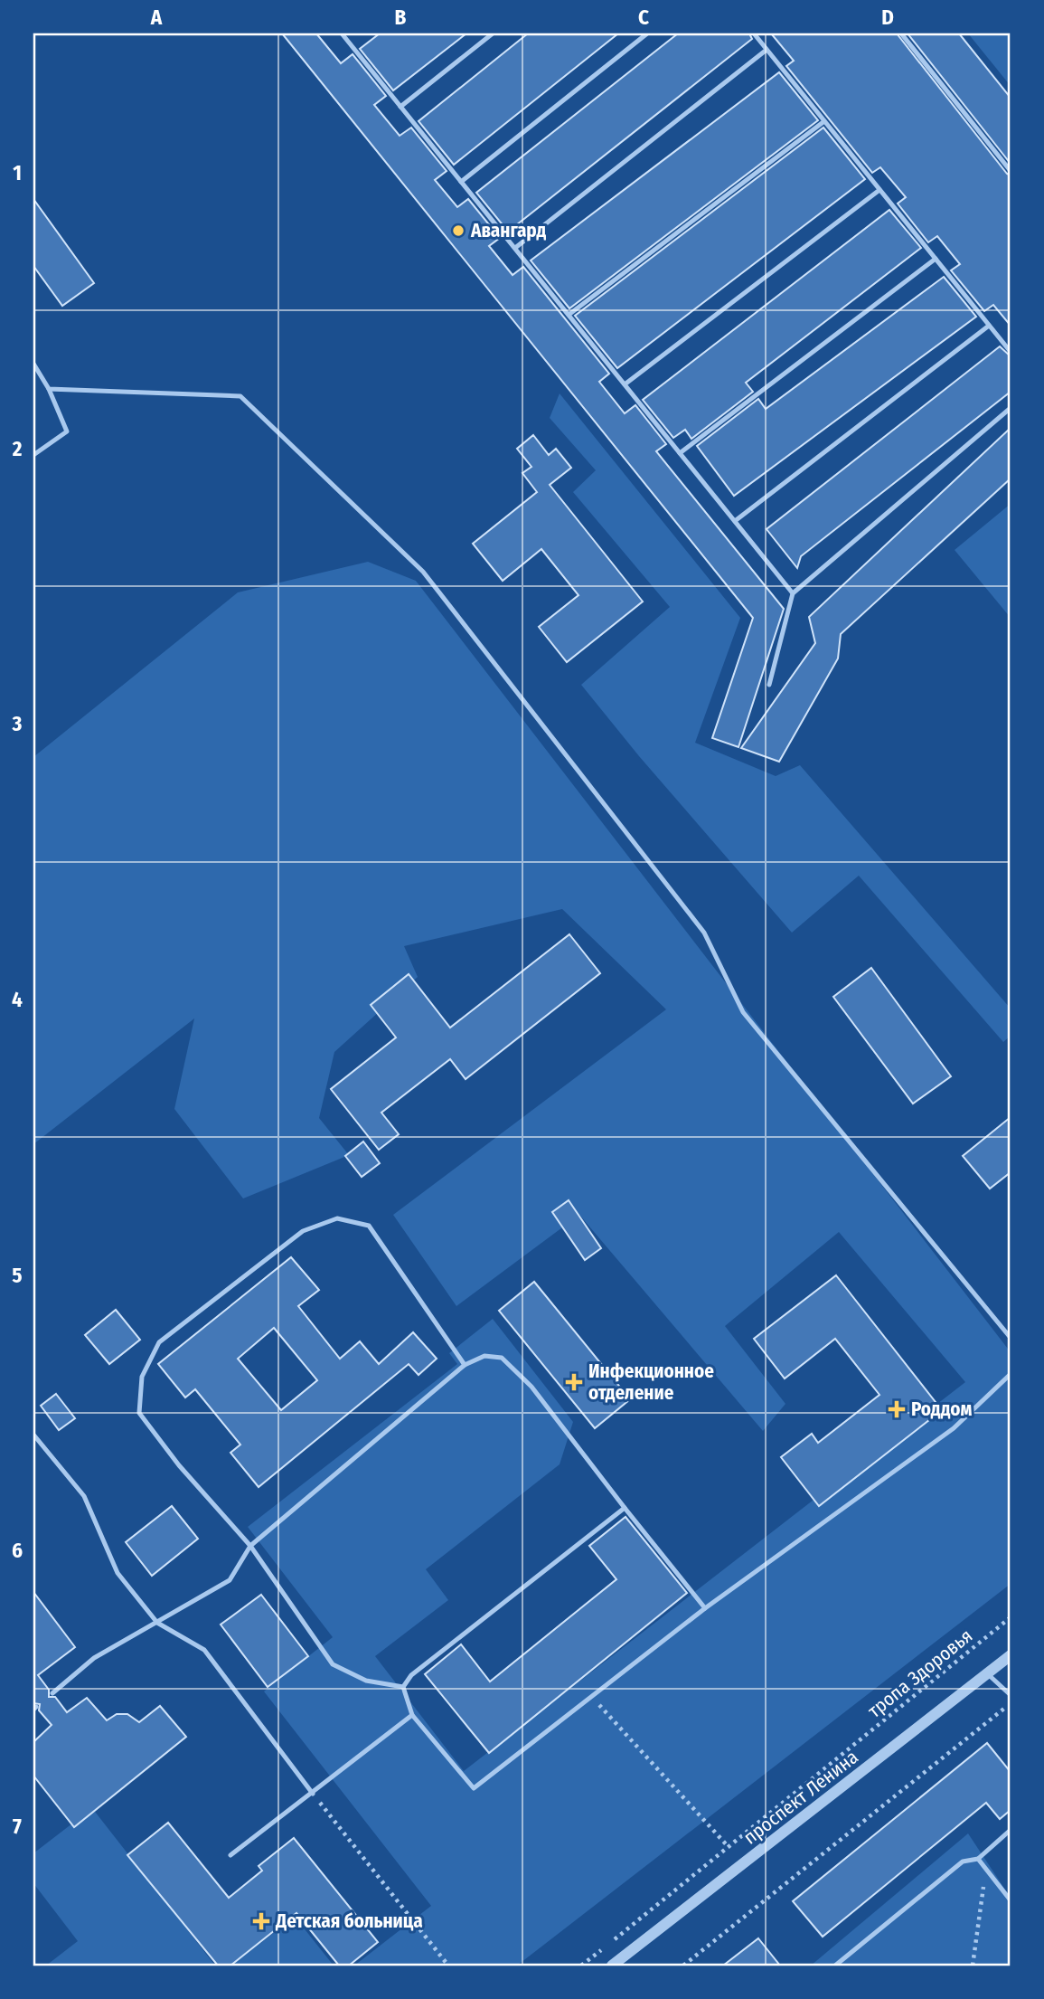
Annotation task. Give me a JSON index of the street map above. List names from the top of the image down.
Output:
{
  "streets": {
    "street": ["проспект Ленина"],
    "path": ["тропа Здоровья"]
  },
  "places": {
    "other": ["Авангард"],
    "health": ["Инфекционное отделение", "Роддом", "Детская больница"]
  },
  "grid": {
    "columns": [
      "A",
      "B",
      "C",
      "D"
    ],
    "rows": [
      "1",
      "2",
      "3",
      "4",
      "5",
      "6",
      "7"
    ]
  }
}
